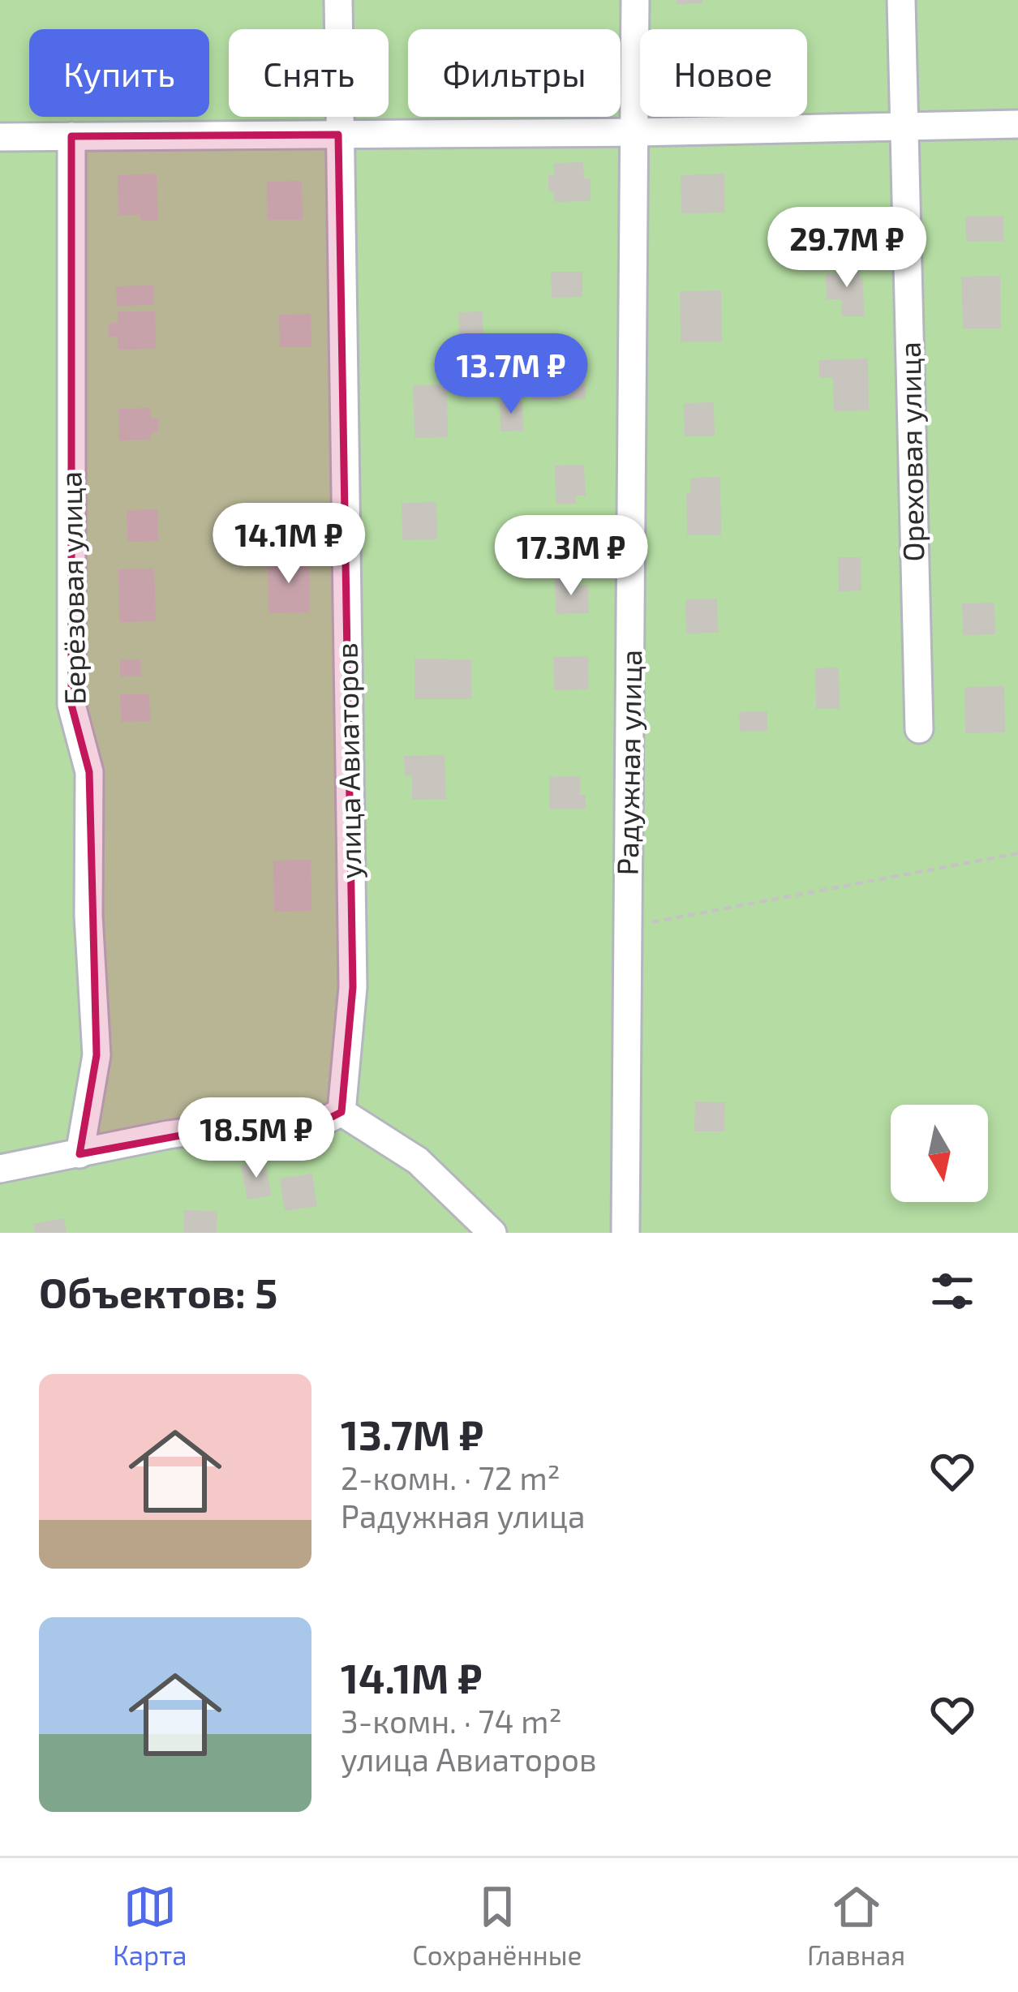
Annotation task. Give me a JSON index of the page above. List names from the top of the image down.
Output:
{
  "streets": {
    "street": [
      "Ореховая улица",
      "Берёзовая улица",
      "улица Авиаторов",
      "Радужная улица"
    ]
  },
  "north": "bottom",
  "page": {
    "chip": [
      "Купить",
      "Снять",
      "Фильтры",
      "Новое"
    ],
    "price": [
      "29.7M ₽",
      "13.7M ₽",
      "14.1M ₽",
      "17.3M ₽",
      "18.5M ₽"
    ],
    "heading": "Объектов: 5",
    "list": [
      {
        "name": "13.7M ₽",
        "note": "2-комн. · 72 m² · Радужная улица"
      },
      {
        "name": "14.1M ₽",
        "note": "3-комн. · 74 m² · улица Авиаторов"
      }
    ],
    "tabs": ["Карта", "Сохранённые", "Главная"]
  }
}
